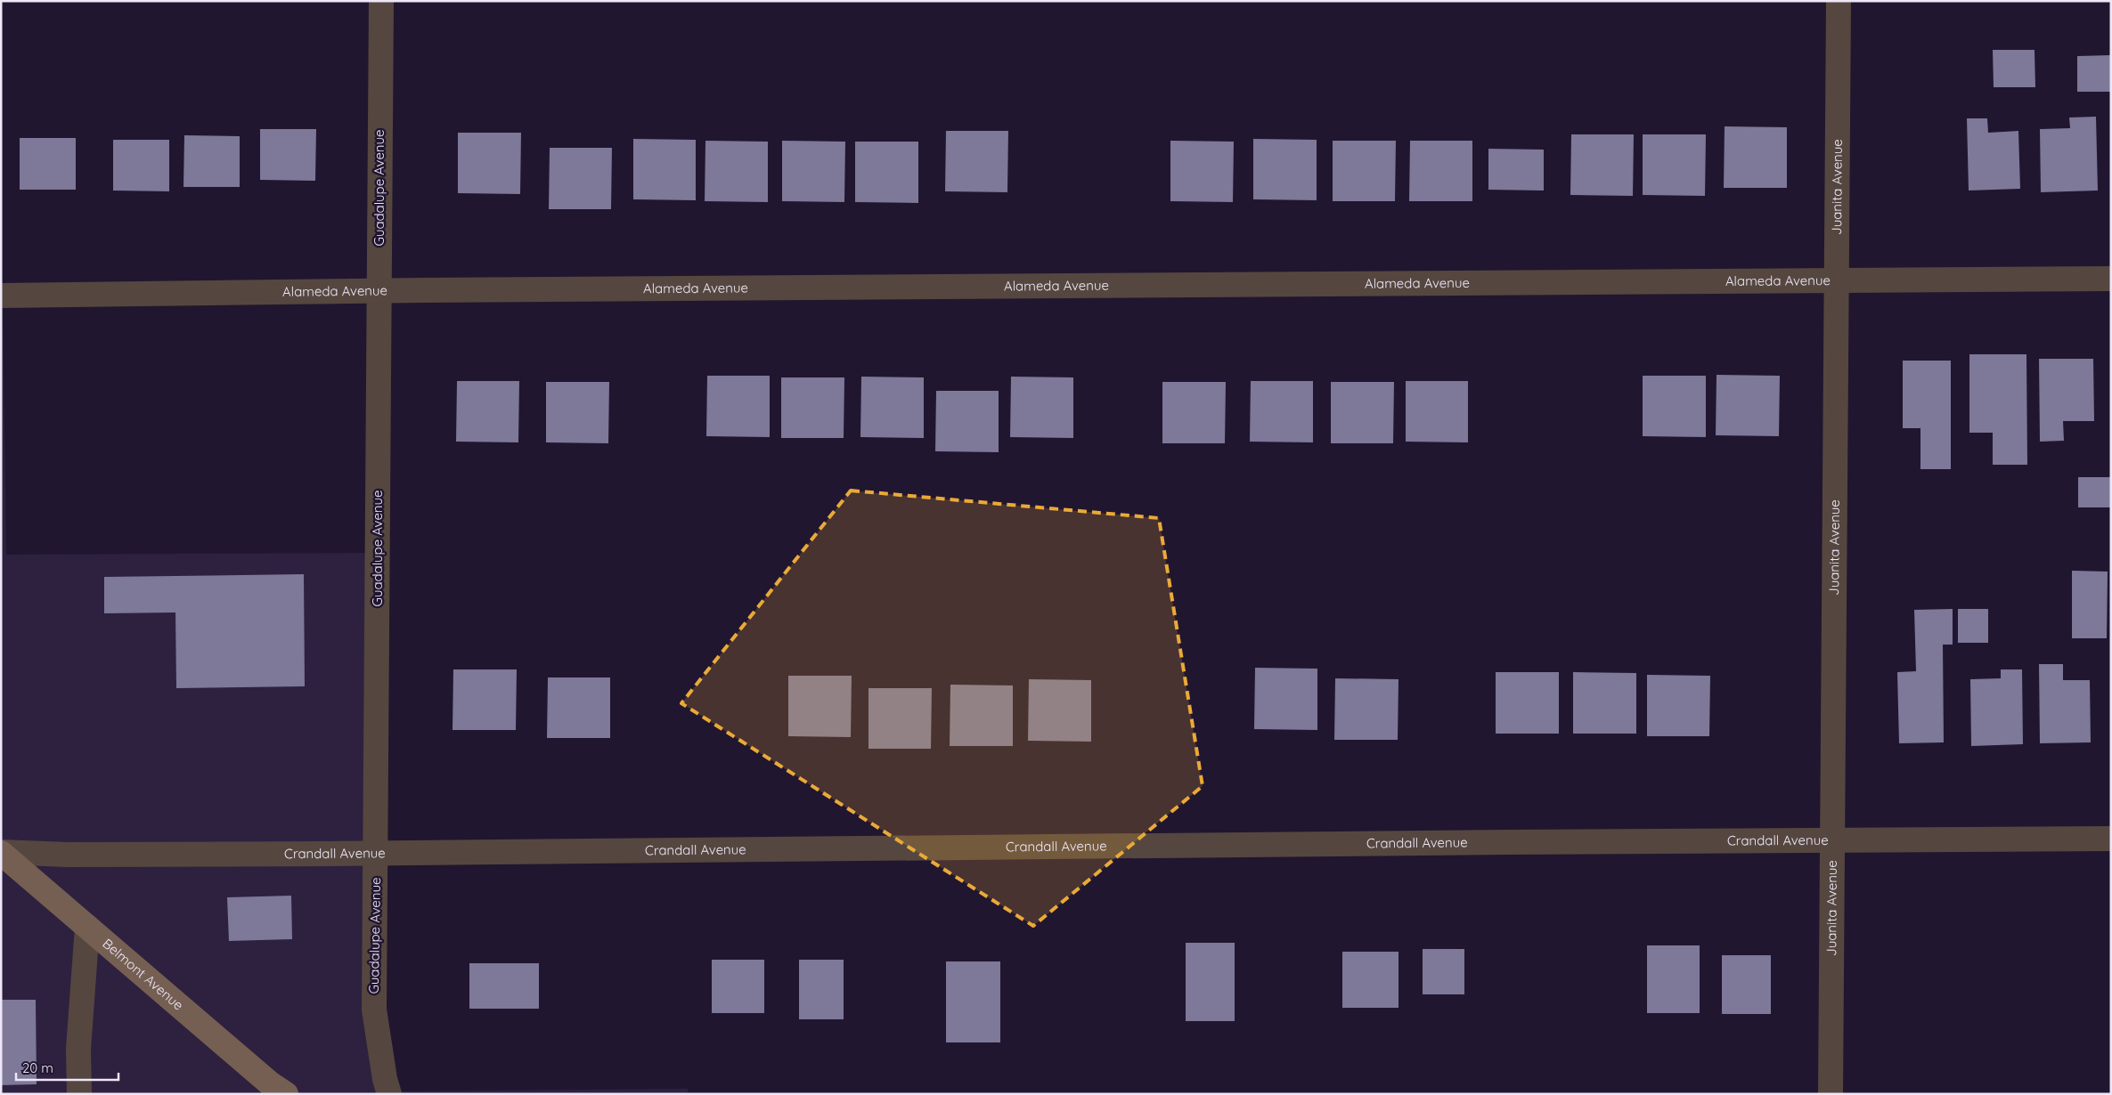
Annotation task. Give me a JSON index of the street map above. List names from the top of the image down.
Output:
{
  "streets": {
    "main road": ["Belmont Avenue"],
    "street": [
      "Juanita Avenue",
      "Guadalupe Avenue",
      "Alameda Avenue",
      "Crandall Avenue"
    ]
  },
  "crossings": [
    ["Juanita Avenue", "Alameda Avenue"],
    ["Juanita Avenue", "Crandall Avenue"],
    ["Guadalupe Avenue", "Alameda Avenue"],
    ["Guadalupe Avenue", "Crandall Avenue"],
    ["Crandall Avenue", "Belmont Avenue"]
  ],
  "scale_bar": "20 m"
}
